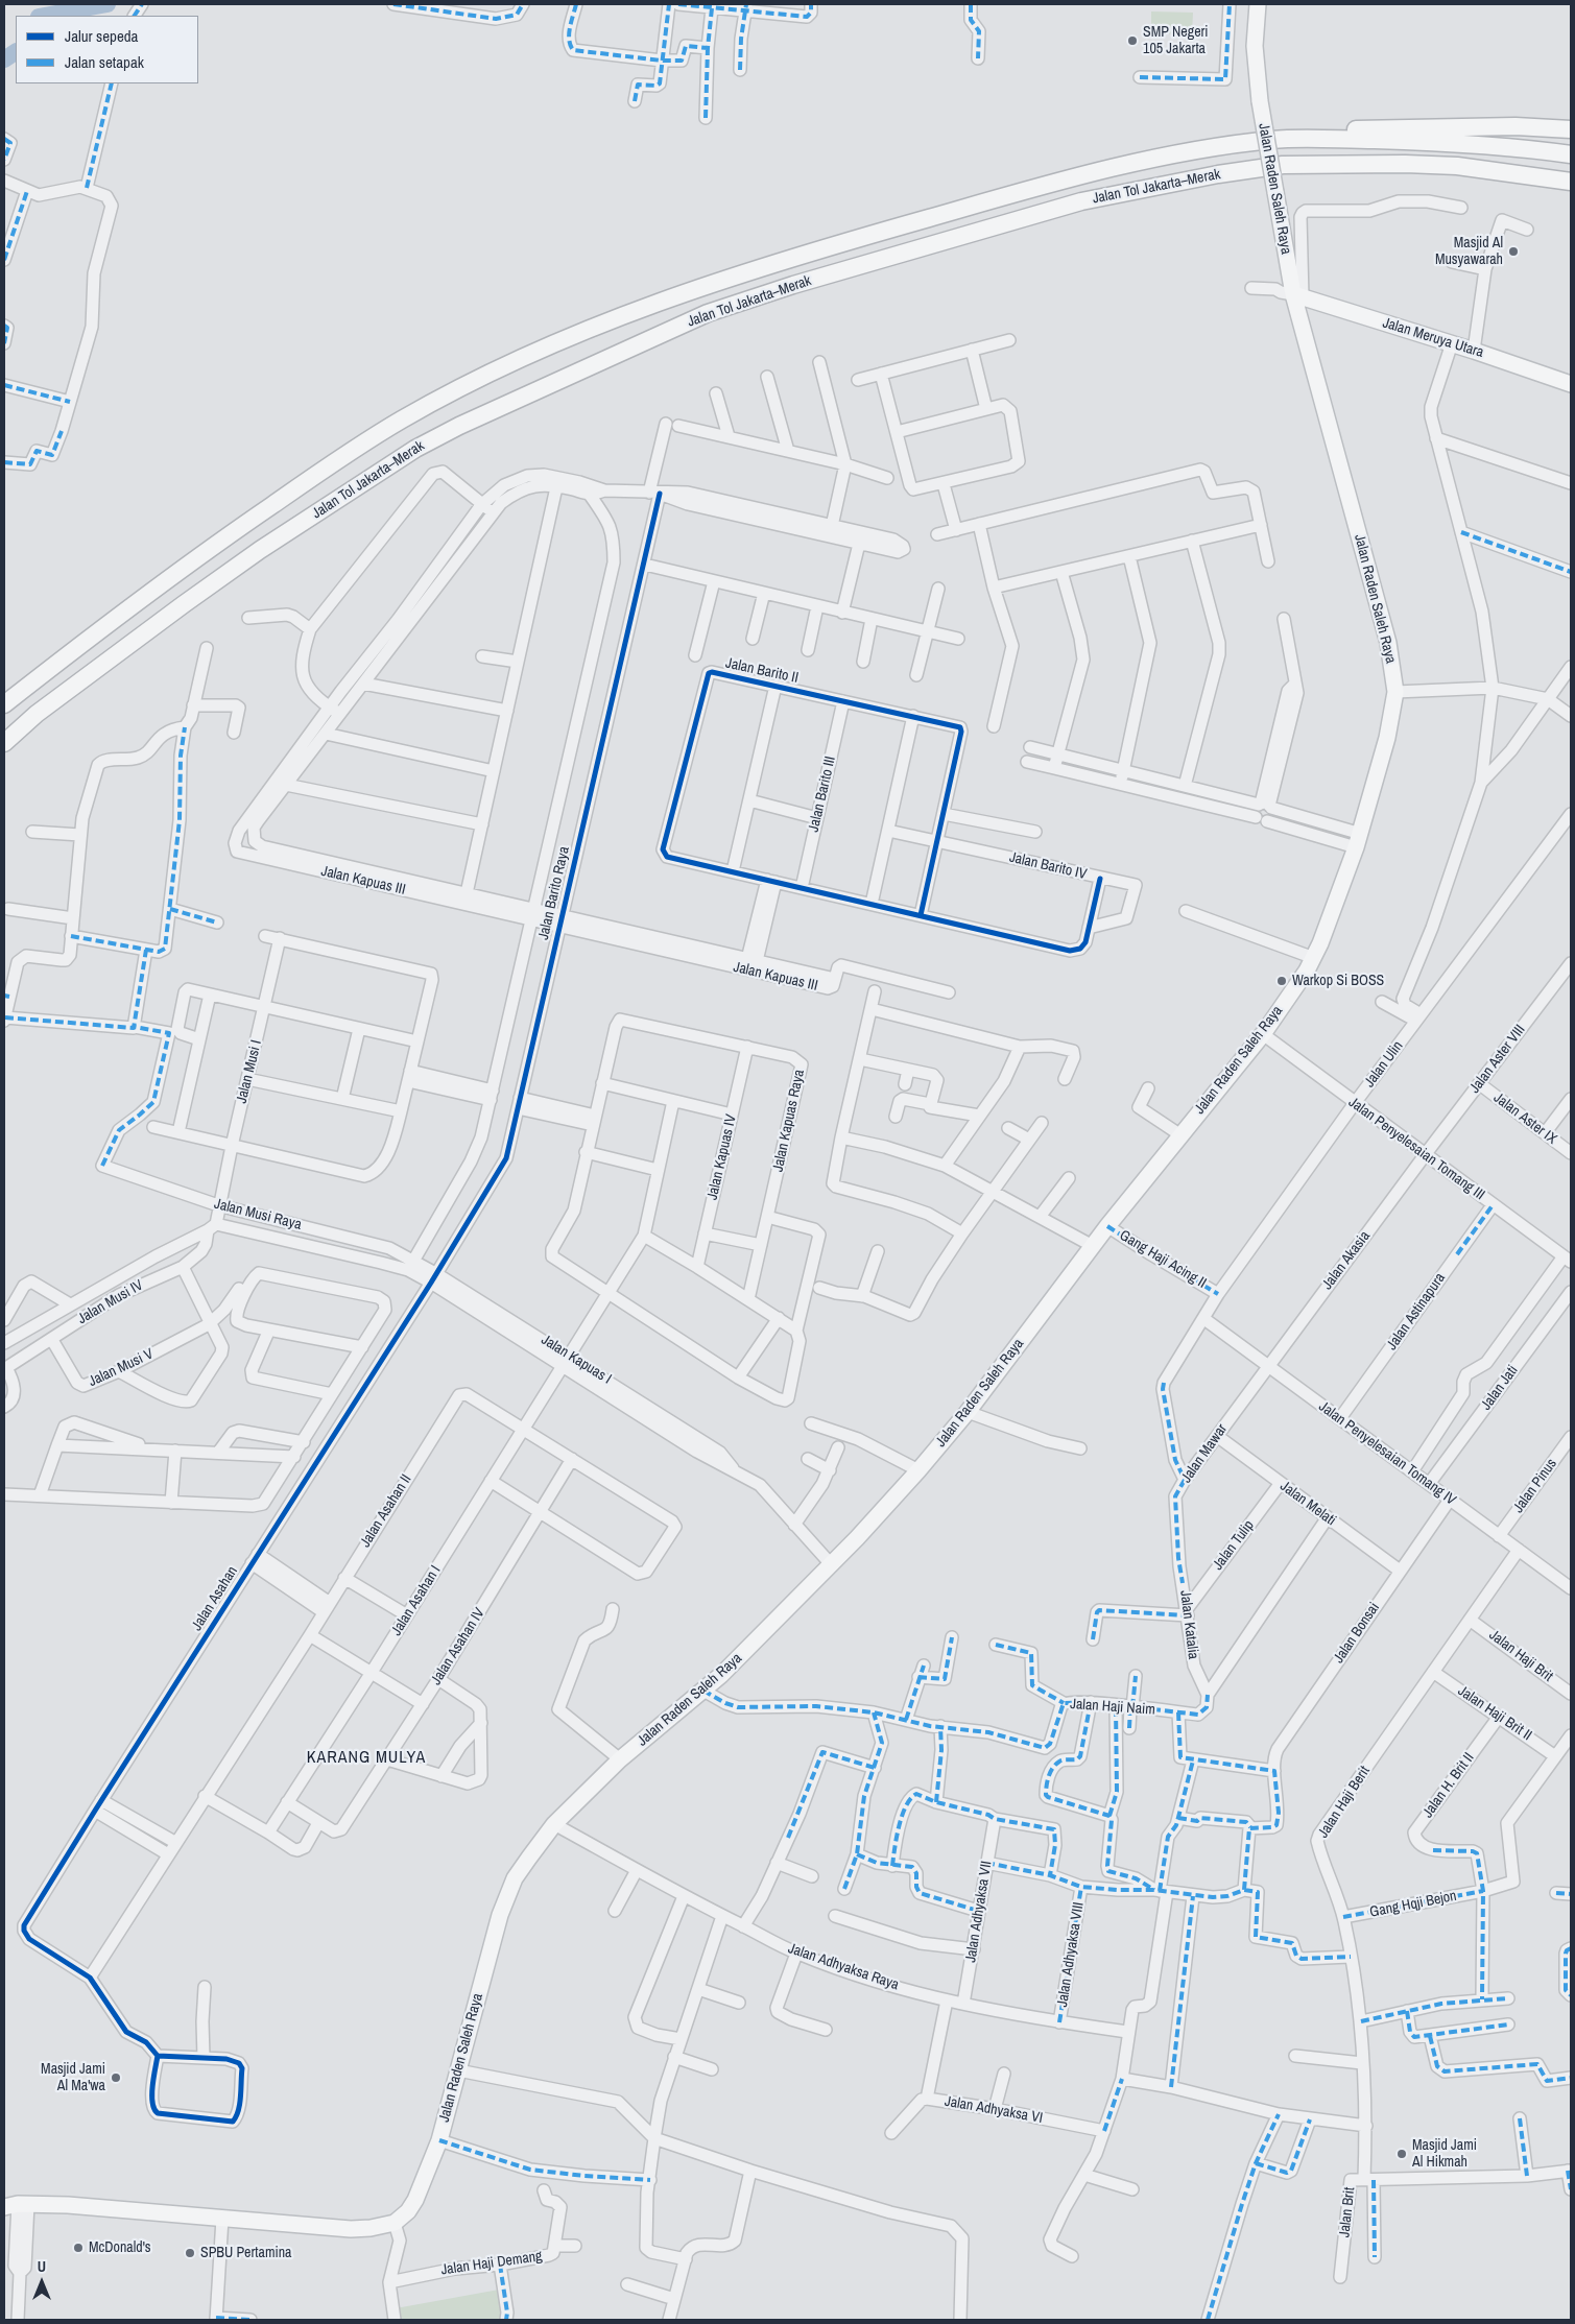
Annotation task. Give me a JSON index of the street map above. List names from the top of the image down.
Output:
{
  "streets": {
    "highway": ["Jalan Tol Jakarta–Merak"],
    "main road": ["Jalan Raden Saleh Raya", "Jalan Meruya Utara"],
    "street": [
      "Jalan Barito II",
      "Jalan Barito III",
      "Jalan Barito IV",
      "Jalan Kapuas III",
      "Jalan Barito Raya",
      "Jalan Aster VIII",
      "Jalan Ulin",
      "Jalan Musi I",
      "Jalan Aster IX",
      "Jalan Kapuas Raya",
      "Jalan Penyelesaian Tomang III",
      "Jalan Kapuas IV",
      "Jalan Musi Raya",
      "Gang Haji Acing II",
      "Jalan Akasia",
      "Jalan Musi IV",
      "Jalan Astinapura",
      "Jalan Kapuas I",
      "Jalan Musi V",
      "Jalan Jati",
      "Jalan Mawar",
      "Jalan Penyelesaian Tomang IV",
      "Jalan Pinus",
      "Jalan Melati",
      "Jalan Asahan II",
      "Jalan Tulip",
      "Jalan Asahan",
      "Jalan Asahan I",
      "Jalan Katalia",
      "Jalan Bonsai",
      "Jalan Asahan IV",
      "Jalan Haji Brit",
      "Jalan Haji Naim",
      "Jalan Haji Brit II",
      "Jalan H. Brit II",
      "Jalan Haji Berit",
      "Gang Hqji Bejon",
      "Jalan Adhyaksa VII",
      "Jalan Adhyaksa VIII",
      "Jalan Adhyaksa Raya",
      "Jalan Adhyaksa VI",
      "Jalan Brit",
      "Jalan Haji Demang"
    ]
  },
  "crossings": [
    ["Jalan Raden Saleh Raya", "Jalan Meruya Utara"],
    ["Jalan Raden Saleh Raya", "Jalan Penyelesaian Tomang III"],
    ["Jalan Raden Saleh Raya", "Gang Haji Acing II"],
    ["Jalan Raden Saleh Raya", "Jalan Kapuas I"],
    ["Jalan Raden Saleh Raya", "Jalan Haji Naim"],
    ["Jalan Raden Saleh Raya", "Jalan Adhyaksa Raya"],
    ["Jalan Barito II", "Jalan Barito III"],
    ["Jalan Kapuas III", "Jalan Barito Raya"],
    ["Jalan Barito Raya", "Jalan Musi Raya"],
    ["Jalan Barito Raya", "Jalan Kapuas I"],
    ["Jalan Barito Raya", "Jalan Asahan"],
    ["Jalan Aster VIII", "Jalan Aster IX"],
    ["Jalan Aster VIII", "Jalan Penyelesaian Tomang III"],
    ["Jalan Aster VIII", "Jalan Akasia"],
    ["Jalan Ulin", "Jalan Penyelesaian Tomang III"],
    ["Jalan Ulin", "Gang Haji Acing II"],
    ["Jalan Ulin", "Jalan Penyelesaian Tomang IV"],
    ["Jalan Musi I", "Jalan Musi Raya"],
    ["Jalan Musi I", "Jalan Musi IV"],
    ["Jalan Kapuas Raya", "Jalan Kapuas IV"],
    ["Jalan Penyelesaian Tomang III", "Jalan Akasia"],
    ["Jalan Penyelesaian Tomang III", "Jalan Astinapura"],
    ["Jalan Musi Raya", "Jalan Musi IV"],
    ["Jalan Musi Raya", "Jalan Kapuas I"],
    ["Jalan Akasia", "Jalan Mawar"],
    ["Jalan Akasia", "Jalan Penyelesaian Tomang IV"],
    ["Jalan Musi IV", "Jalan Musi V"],
    ["Jalan Astinapura", "Jalan Penyelesaian Tomang IV"],
    ["Jalan Kapuas I", "Jalan Asahan"],
    ["Jalan Kapuas I", "Jalan Asahan I"],
    ["Jalan Jati", "Jalan Penyelesaian Tomang IV"],
    ["Jalan Mawar", "Jalan Penyelesaian Tomang IV"],
    ["Jalan Mawar", "Jalan Melati"],
    ["Jalan Mawar", "Jalan Katalia"],
    ["Jalan Penyelesaian Tomang IV", "Jalan Pinus"],
    ["Jalan Penyelesaian Tomang IV", "Jalan Bonsai"],
    ["Jalan Penyelesaian Tomang IV", "Jalan Haji Berit"],
    ["Jalan Melati", "Jalan Tulip"],
    ["Jalan Melati", "Jalan Bonsai"],
    ["Jalan Melati", "Jalan Haji Naim"],
    ["Jalan Asahan II", "Jalan Asahan"],
    ["Jalan Asahan II", "Jalan Asahan I"],
    ["Jalan Tulip", "Jalan Katalia"],
    ["Jalan Katalia", "Jalan Haji Naim"],
    ["Jalan Haji Brit", "Jalan Haji Berit"],
    ["Jalan Haji Brit II", "Jalan H. Brit II"],
    ["Jalan Haji Brit II", "Jalan Haji Berit"],
    ["Jalan Haji Brit II", "Gang Hqji Bejon"],
    ["Jalan H. Brit II", "Gang Hqji Bejon"],
    ["Jalan Haji Berit", "Gang Hqji Bejon"],
    ["Jalan Haji Berit", "Jalan Brit"],
    ["Jalan Adhyaksa VII", "Jalan Adhyaksa Raya"],
    ["Jalan Adhyaksa VIII", "Jalan Adhyaksa Raya"],
    ["Jalan Adhyaksa Raya", "Jalan Adhyaksa VI"]
  ],
  "districts": ["KARANG MULYA"],
  "places": [
    "SMP Negeri 105 Jakarta",
    "Masjid Al Musyawarah",
    "Warkop Si BOSS",
    "Masjid Jami Al Ma'wa",
    "Masjid Jami Al Hikmah",
    "McDonald's",
    "SPBU Pertamina"
  ],
  "legend": ["Jalur sepeda", "Jalan setapak"],
  "north": "top"
}
